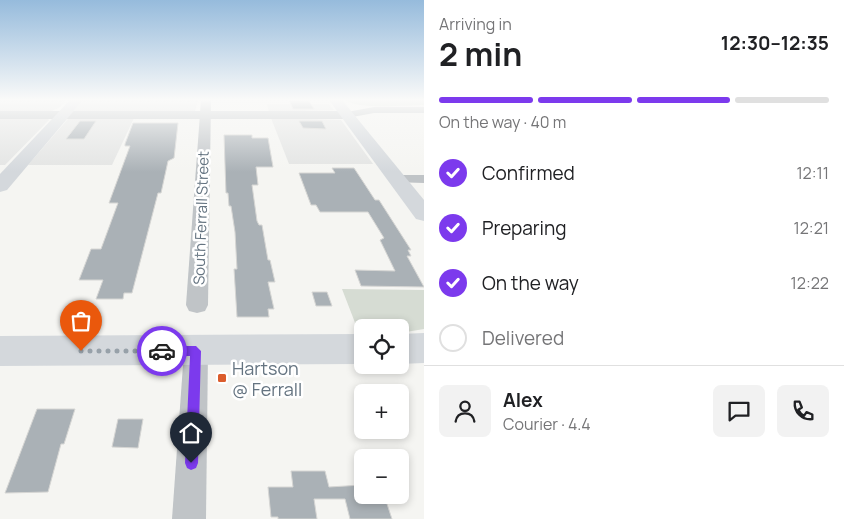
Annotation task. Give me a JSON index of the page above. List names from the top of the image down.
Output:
{
  "streets": {
    "street": ["South Ferrall Street"]
  },
  "places": {
    "transit": ["Hartson @ Ferrall"]
  },
  "page": {
    "heading": ["2 min", "Arriving in", "12:30–12:35"],
    "panel": ["Alex", "Courier · 4.4"],
    "bar": "On the way · 40 m",
    "list": [
      ["Confirmed", "12:11"],
      ["Preparing", "12:21"],
      ["On the way", "12:22"],
      "Delivered"
    ],
    "map_buttons": ["+", "−"]
  }
}
